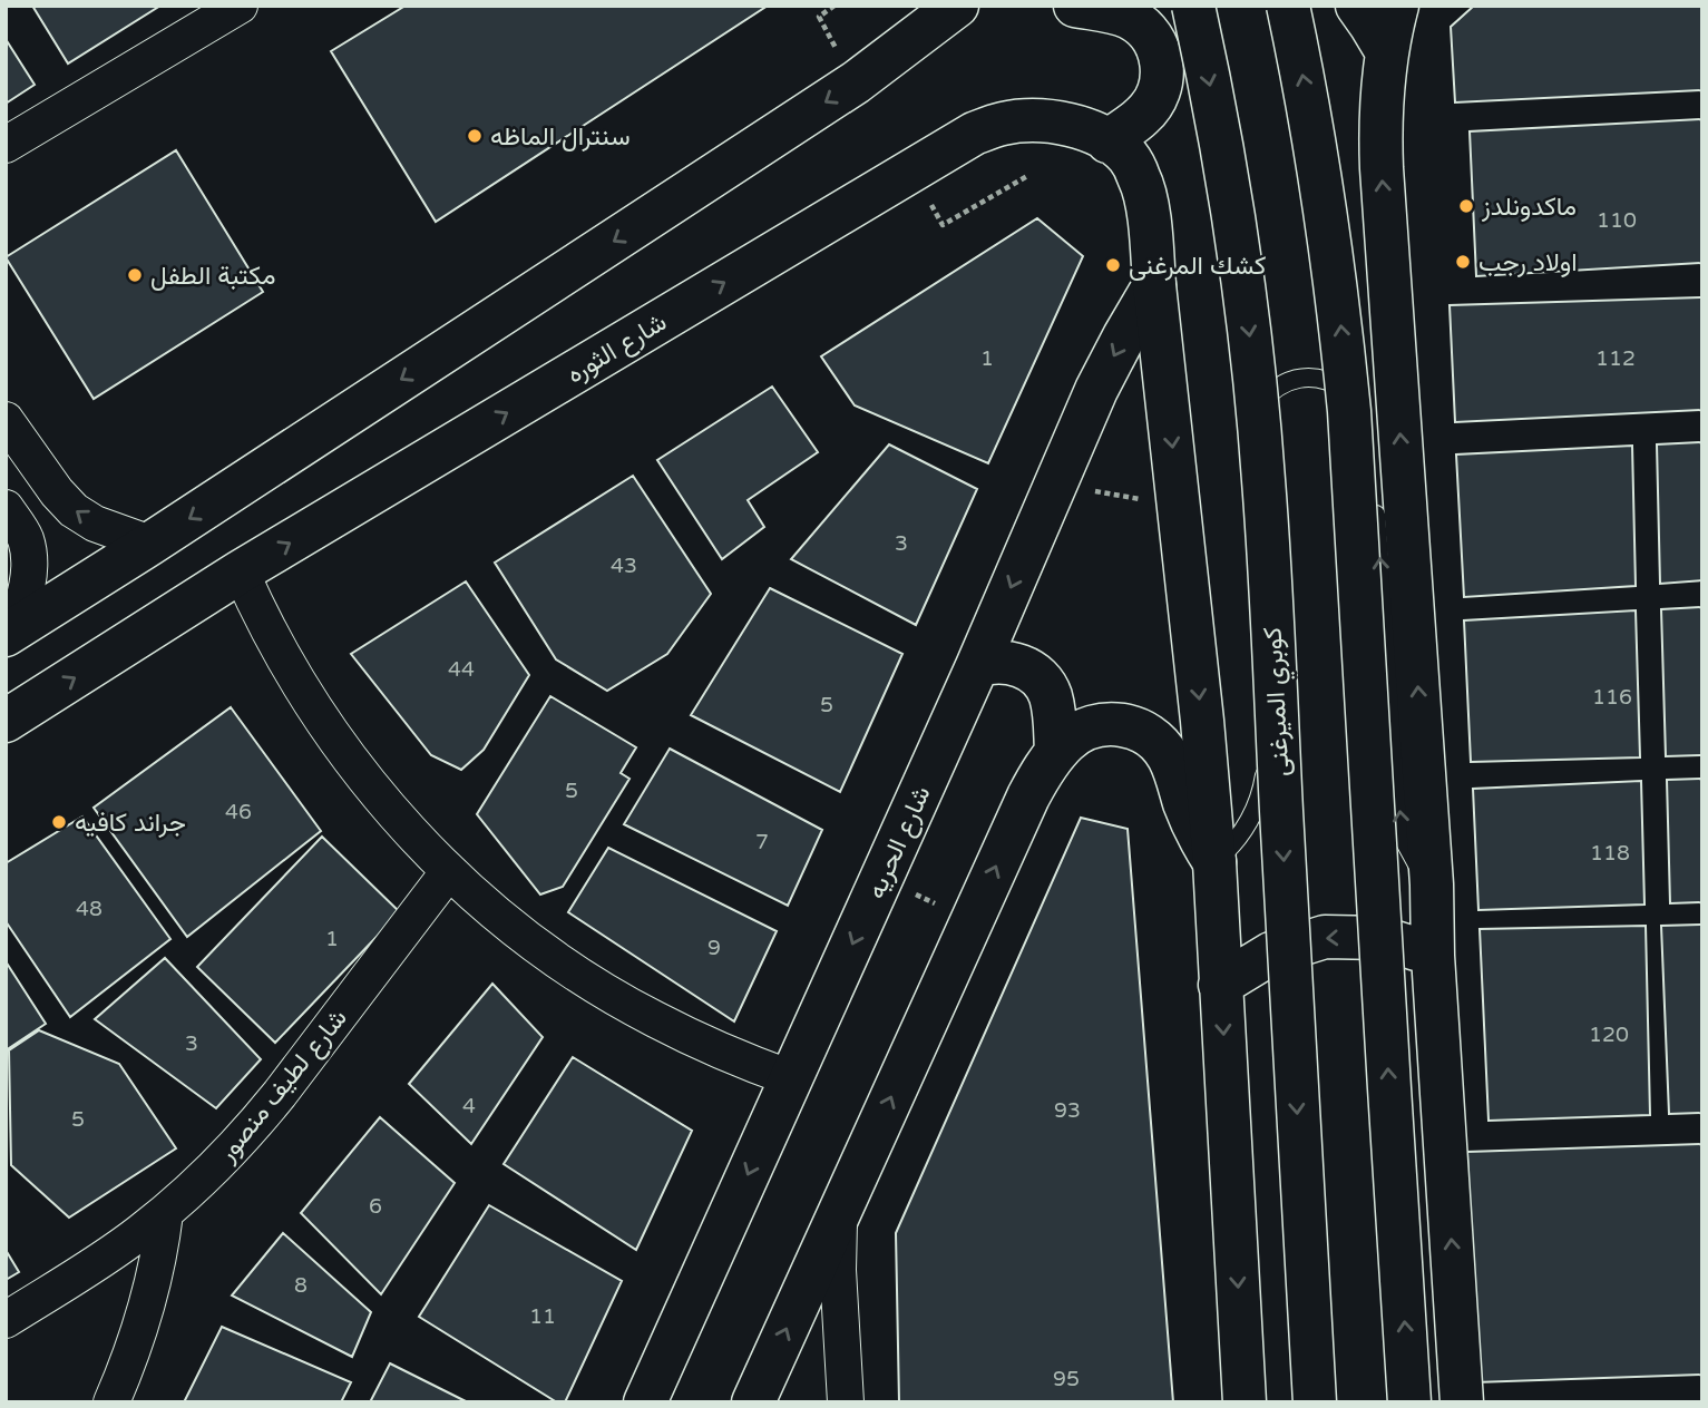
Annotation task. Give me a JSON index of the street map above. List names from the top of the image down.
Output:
{
  "streets": {
    "main road": ["شارع الثوره", "كوبري الميرغنى", "شارع الحريه"],
    "street": ["شارع لطيف منصور"]
  },
  "crossings": [
    ["شارع الثوره", "شارع الحريه"]
  ],
  "places": [
    "سنترال الماظه",
    "ماكدونلدز",
    "اولاد رجب",
    "كشك المرغنى",
    "مكتبة الطفل",
    "جراند كافيه"
  ],
  "house_numbers": [
    "110",
    "1",
    "112",
    "3",
    "43",
    "44",
    "116",
    "5",
    "5",
    "46",
    "7",
    "118",
    "48",
    "1",
    "9",
    "120",
    "3",
    "4",
    "93",
    "5",
    "6",
    "8",
    "11",
    "95"
  ]
}
